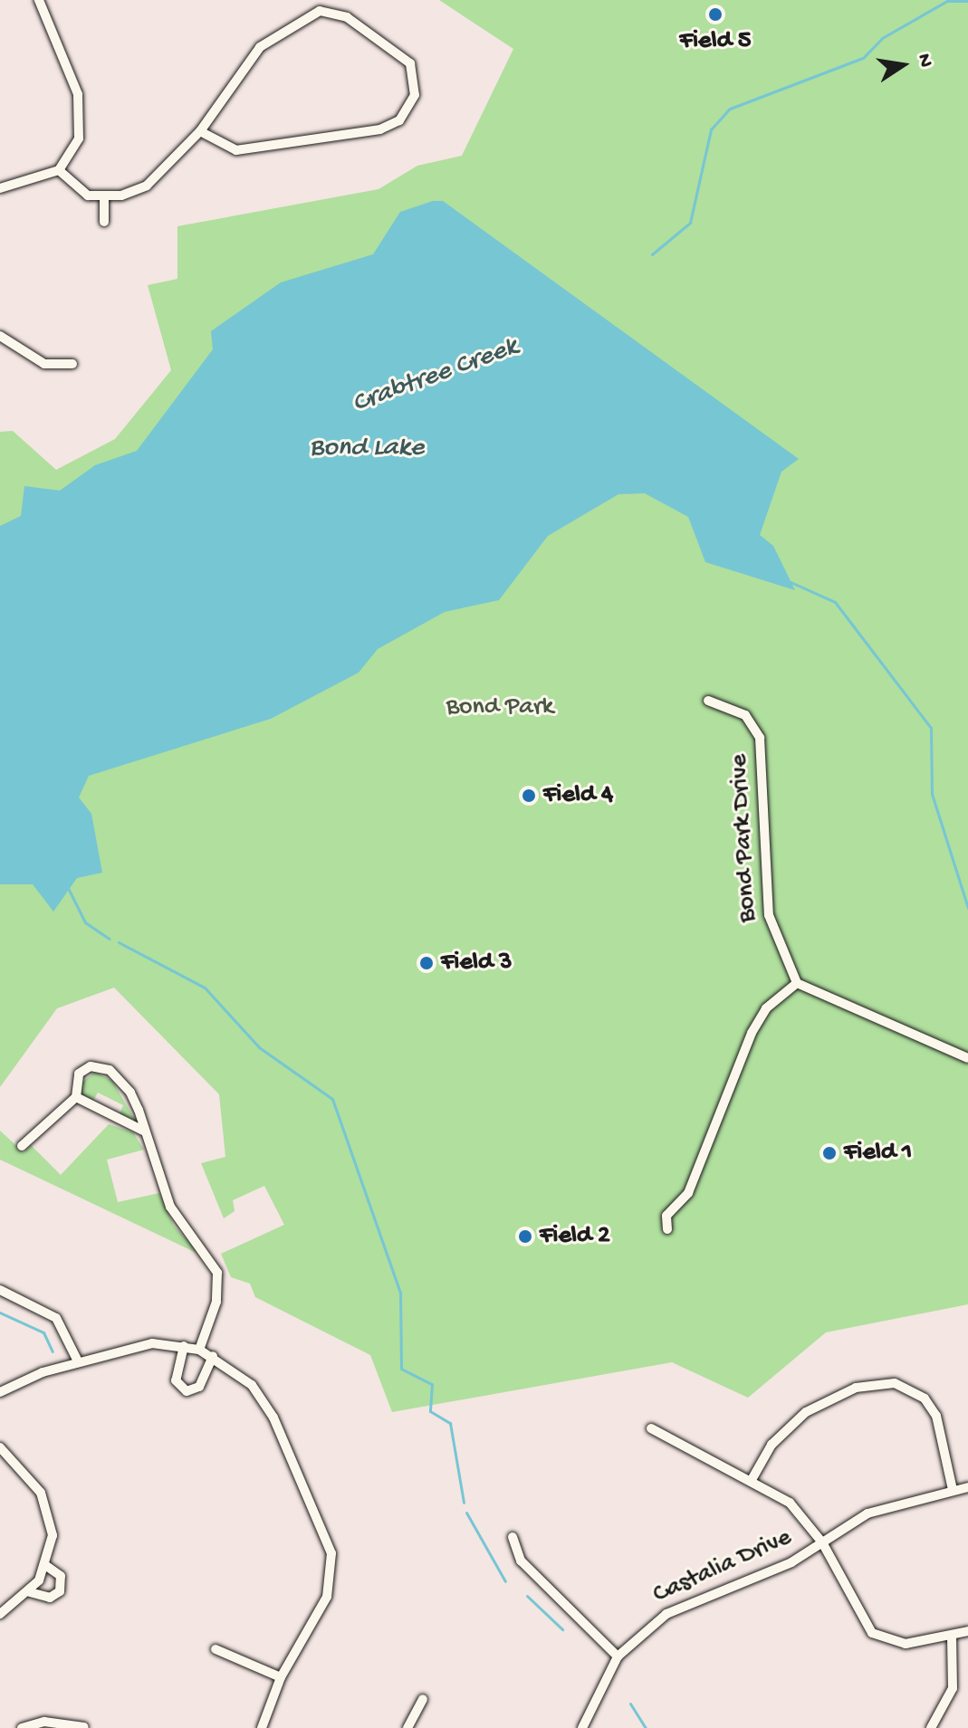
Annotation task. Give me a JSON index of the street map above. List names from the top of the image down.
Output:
{
  "streets": {
    "street": ["Bond Park Drive", "Castalia Drive"]
  },
  "water": ["Crabtree Creek", "Bond Lake"],
  "parks": ["Bond Park"],
  "places": [
    "Field 5",
    "Field 4",
    "Field 3",
    "Field 1",
    "Field 2"
  ],
  "north": "right"
}
